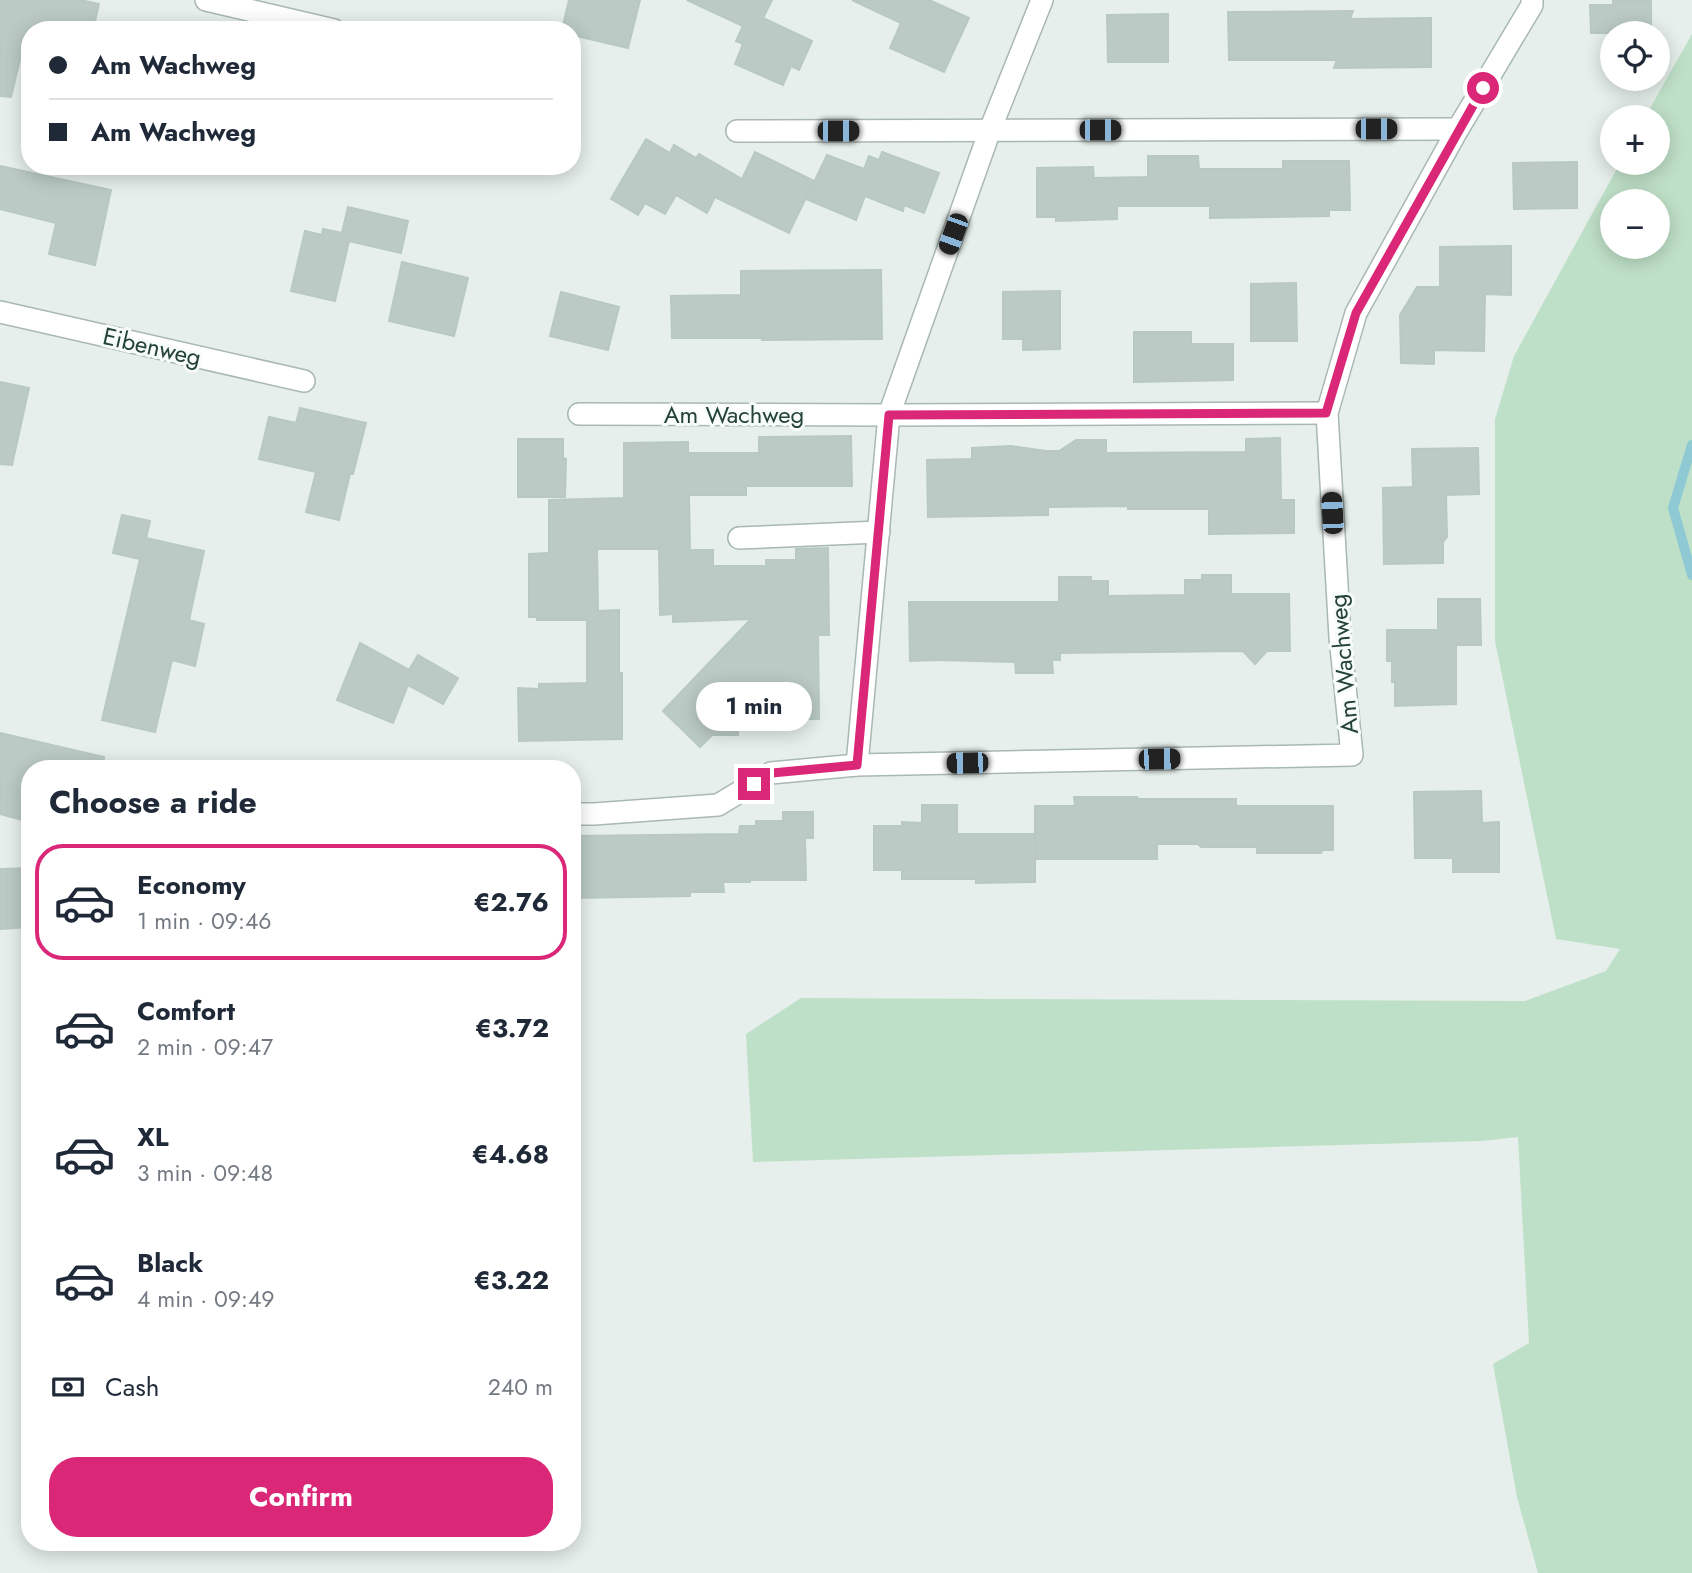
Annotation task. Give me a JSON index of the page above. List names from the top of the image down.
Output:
{
  "streets": {
    "street": ["Eibenweg", "Am Wachweg"]
  },
  "page": {
    "map_buttons": ["+", "−"],
    "banner": ["Am Wachweg", "Am Wachweg"],
    "bubble": "1 min",
    "heading": "Choose a ride",
    "list": [
      {
        "name": "Economy",
        "note": "1 min · 09:46",
        "value": "€2.76"
      },
      {
        "name": "Comfort",
        "note": "2 min · 09:47",
        "value": "€3.72"
      },
      {
        "name": "XL",
        "note": "3 min · 09:48",
        "value": "€4.68"
      },
      {
        "name": "Black",
        "note": "4 min · 09:49",
        "value": "€3.22"
      }
    ],
    "pay": ["Cash", "240 m"],
    "buttons": "Confirm"
  }
}
